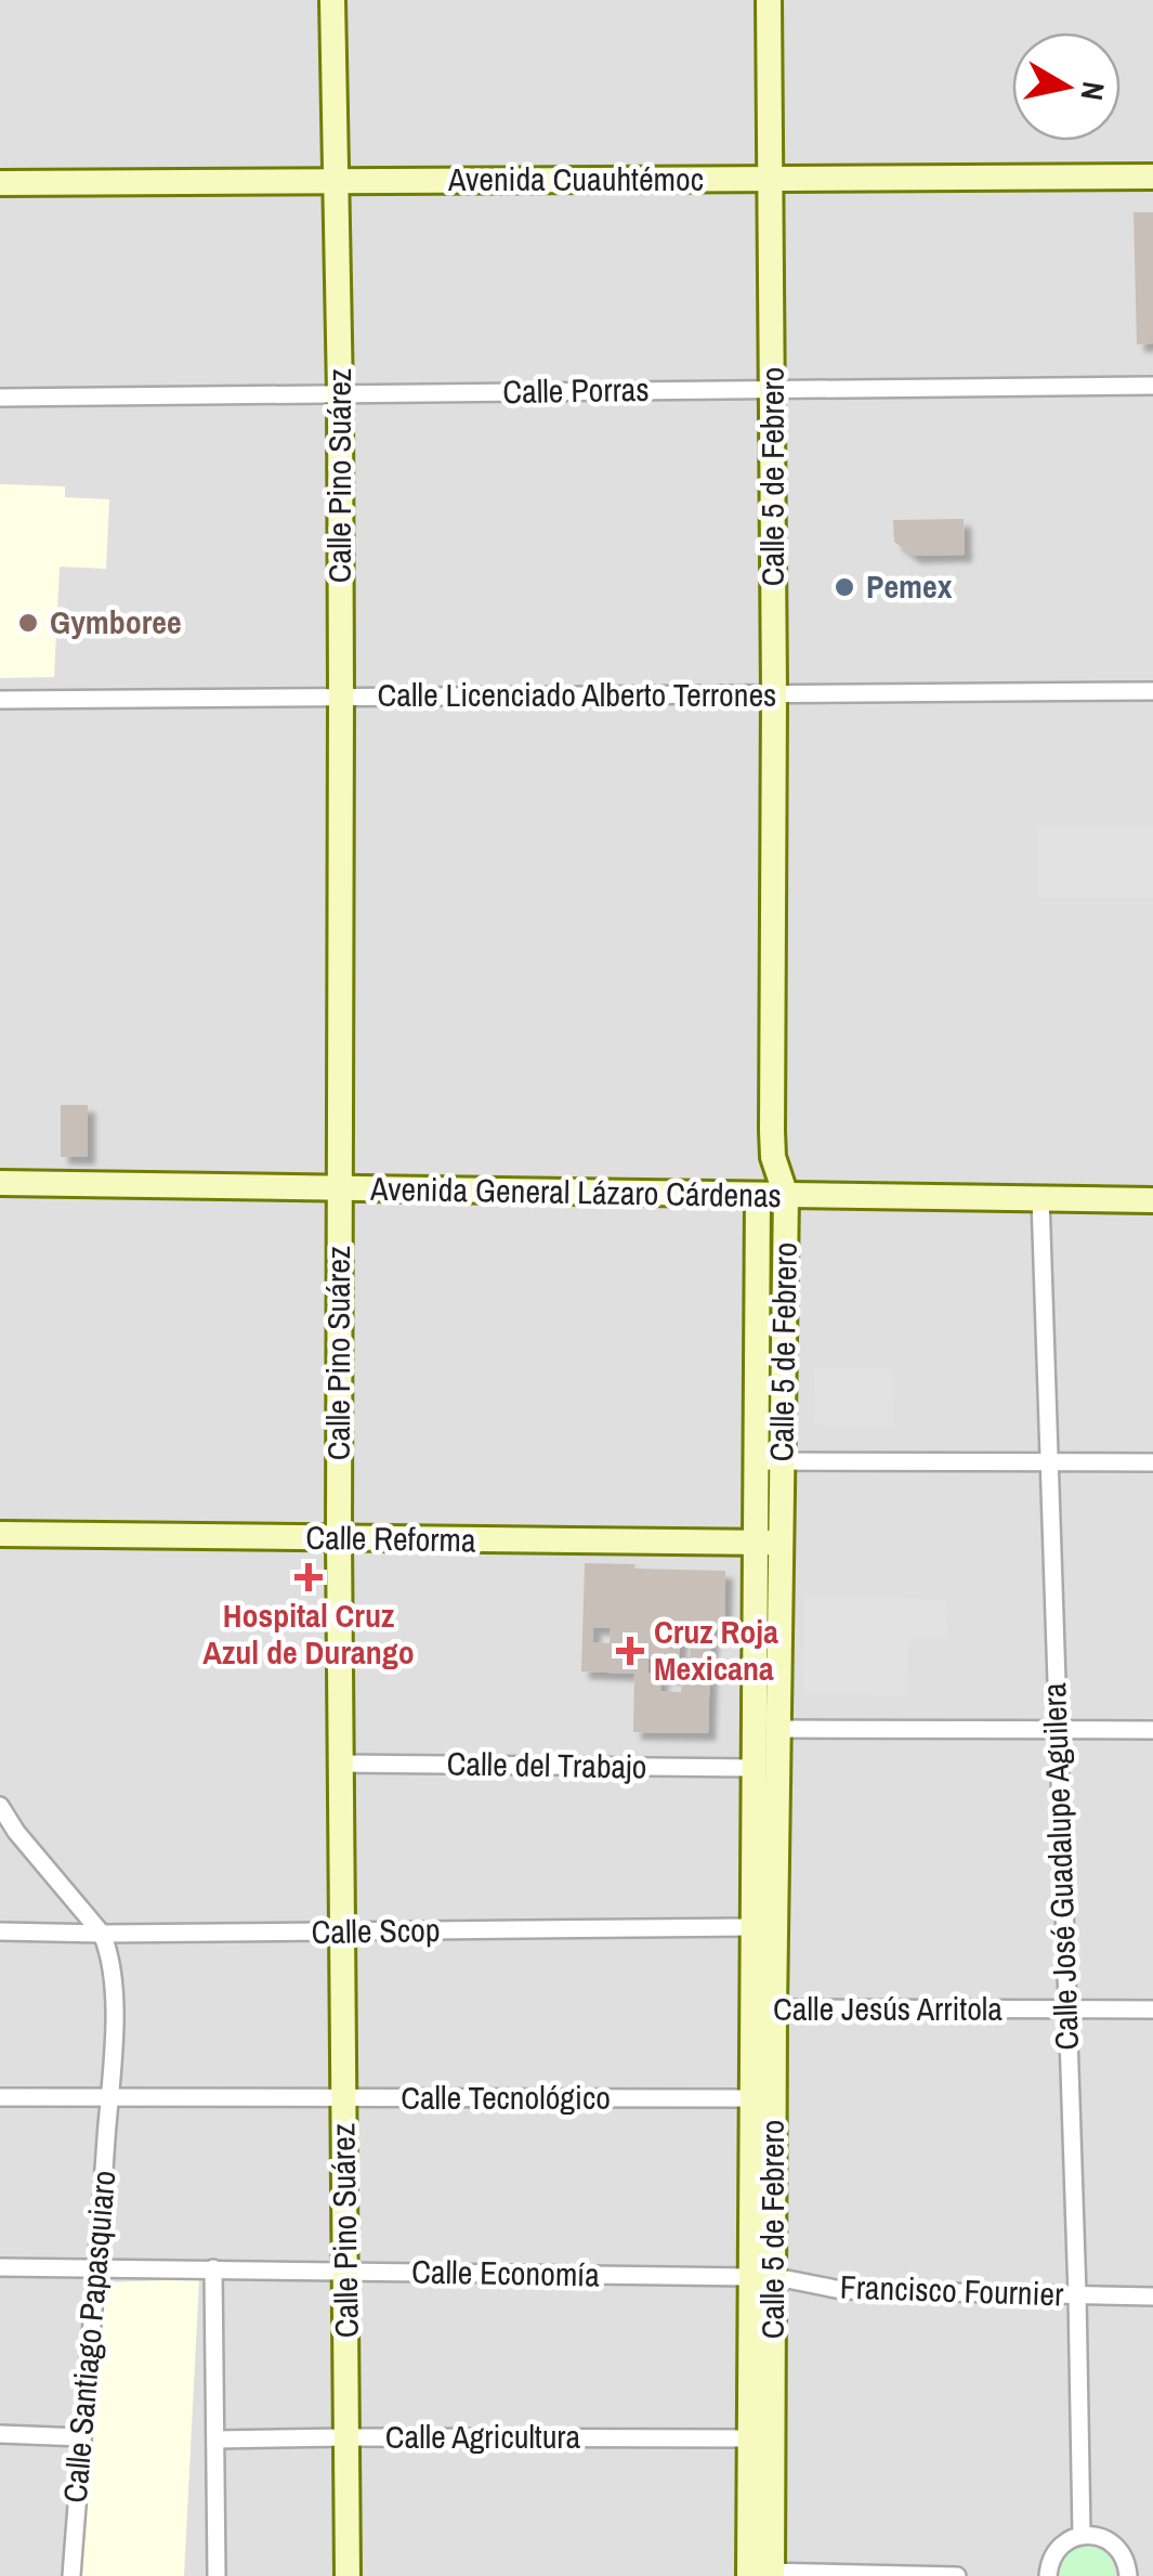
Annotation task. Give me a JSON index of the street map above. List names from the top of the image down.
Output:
{
  "streets": {
    "street": [
      "Avenida Cuauhtémoc",
      "Calle Porras",
      "Calle Pino Suárez",
      "Calle 5 de Febrero",
      "Calle Licenciado Alberto Terrones",
      "Avenida General Lázaro Cárdenas",
      "Calle Reforma",
      "Calle del Trabajo",
      "Calle José Guadalupe Aguilera",
      "Calle Scop",
      "Calle Jesús Arritola",
      "Calle Tecnológico",
      "Calle Economía",
      "Francisco Fournier",
      "Calle Santiago Papasquiaro",
      "Calle Agricultura"
    ]
  },
  "crossings": [
    ["Avenida Cuauhtémoc", "Calle Pino Suárez"],
    ["Avenida Cuauhtémoc", "Calle 5 de Febrero"],
    ["Calle Porras", "Calle Pino Suárez"],
    ["Calle Porras", "Calle 5 de Febrero"],
    ["Calle Pino Suárez", "Calle Licenciado Alberto Terrones"],
    ["Calle Pino Suárez", "Avenida General Lázaro Cárdenas"],
    ["Calle Pino Suárez", "Calle Reforma"],
    ["Calle Pino Suárez", "Calle del Trabajo"],
    ["Calle Pino Suárez", "Calle Scop"],
    ["Calle Pino Suárez", "Calle Tecnológico"],
    ["Calle Pino Suárez", "Calle Economía"],
    ["Calle Pino Suárez", "Calle Agricultura"],
    ["Calle 5 de Febrero", "Calle Licenciado Alberto Terrones"],
    ["Calle 5 de Febrero", "Avenida General Lázaro Cárdenas"],
    ["Calle 5 de Febrero", "Calle Reforma"],
    ["Calle 5 de Febrero", "Calle del Trabajo"],
    ["Calle 5 de Febrero", "Calle Scop"],
    ["Calle 5 de Febrero", "Calle Jesús Arritola"],
    ["Calle 5 de Febrero", "Calle Tecnológico"],
    ["Calle 5 de Febrero", "Calle Economía"],
    ["Calle 5 de Febrero", "Francisco Fournier"],
    ["Calle 5 de Febrero", "Calle Agricultura"],
    ["Avenida General Lázaro Cárdenas", "Calle José Guadalupe Aguilera"],
    ["Calle José Guadalupe Aguilera", "Calle Jesús Arritola"],
    ["Calle José Guadalupe Aguilera", "Francisco Fournier"],
    ["Calle Scop", "Calle Santiago Papasquiaro"],
    ["Calle Tecnológico", "Calle Santiago Papasquiaro"],
    ["Calle Economía", "Francisco Fournier"],
    ["Calle Economía", "Calle Santiago Papasquiaro"]
  ],
  "places": {
    "other": ["Pemex", "Gymboree"],
    "health": ["Hospital Cruz Azul de Durango", "Cruz Roja Mexicana"]
  },
  "north": "right"
}
